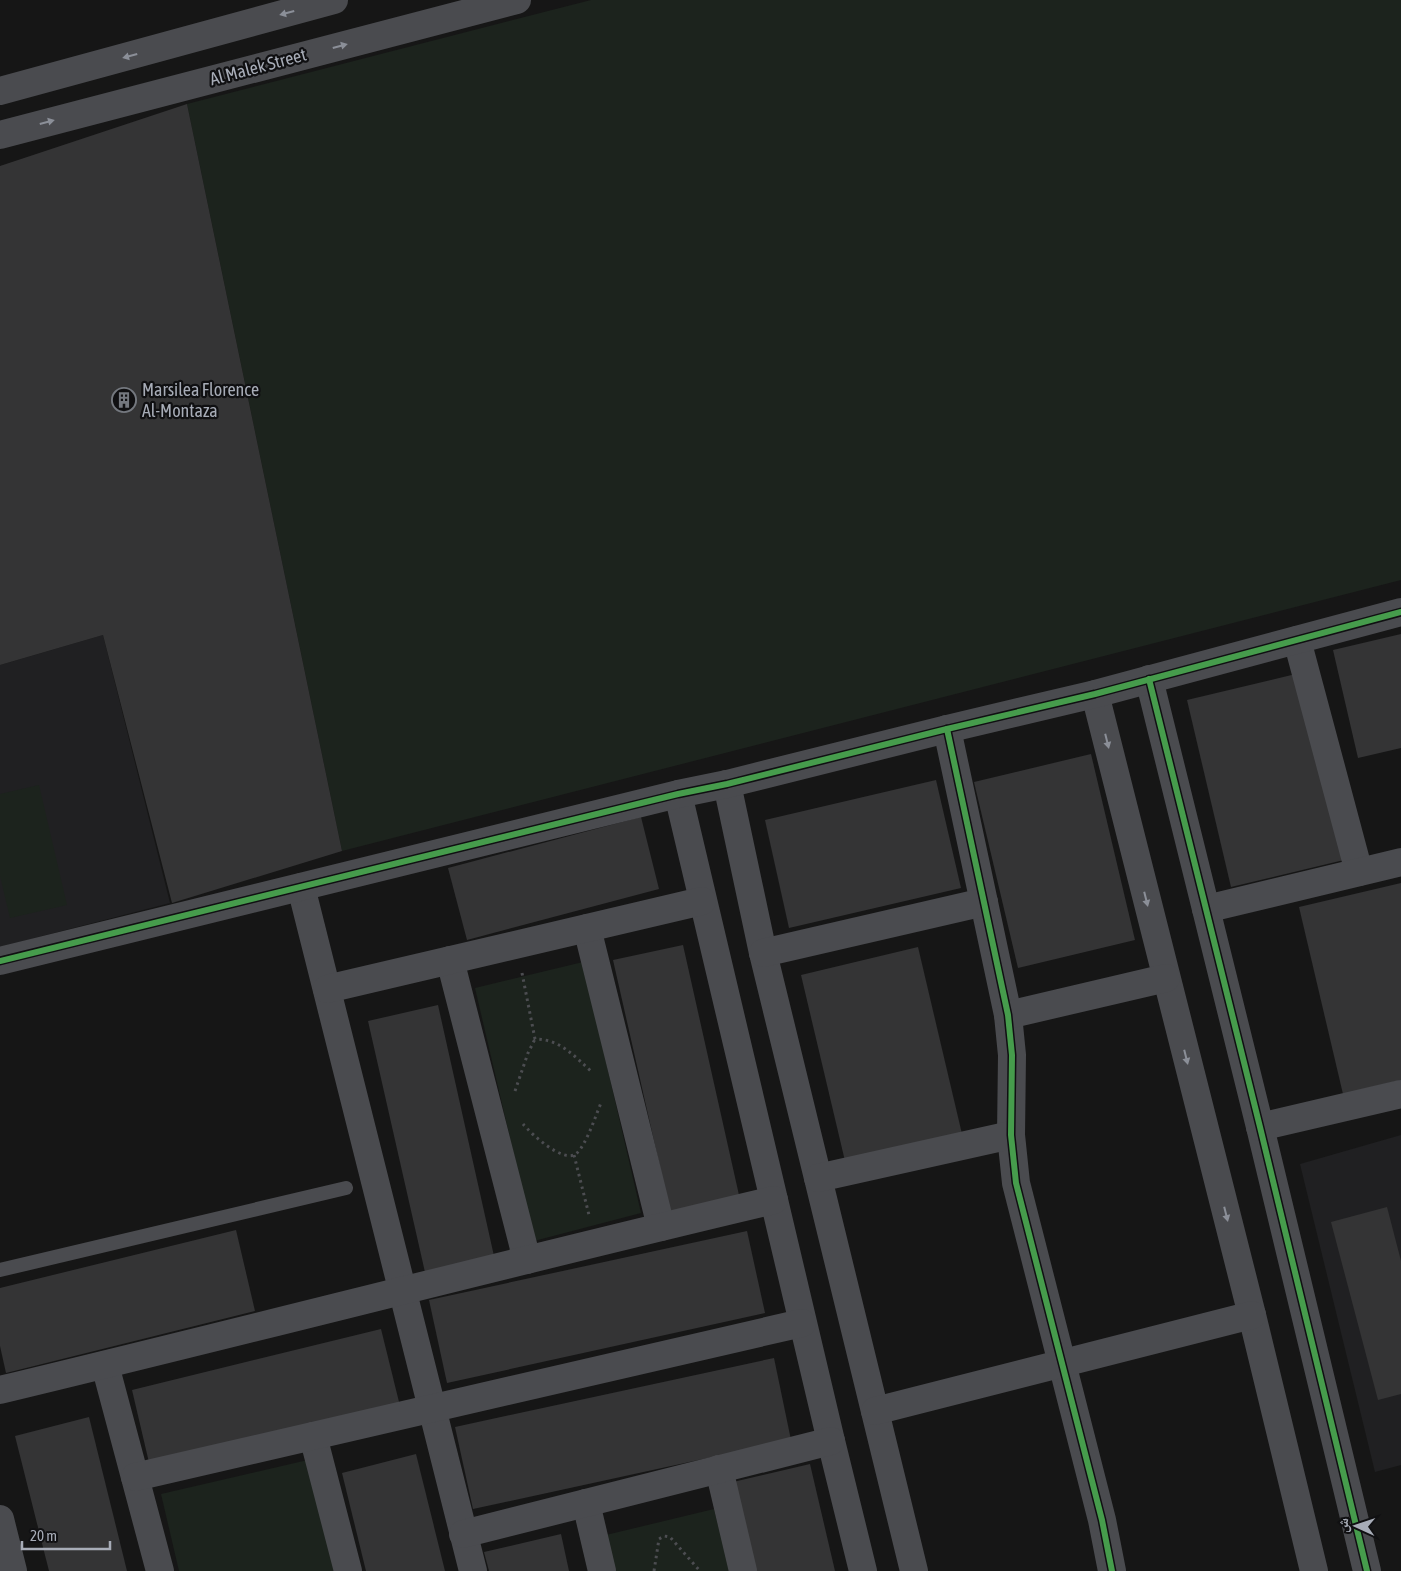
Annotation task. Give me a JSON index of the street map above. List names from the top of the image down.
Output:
{
  "streets": {
    "street": ["Al Malek Street"]
  },
  "places": {
    "building": ["Marsilea Florence Al-Montaza"]
  },
  "scale_bar": "20 m",
  "north": "left"
}
